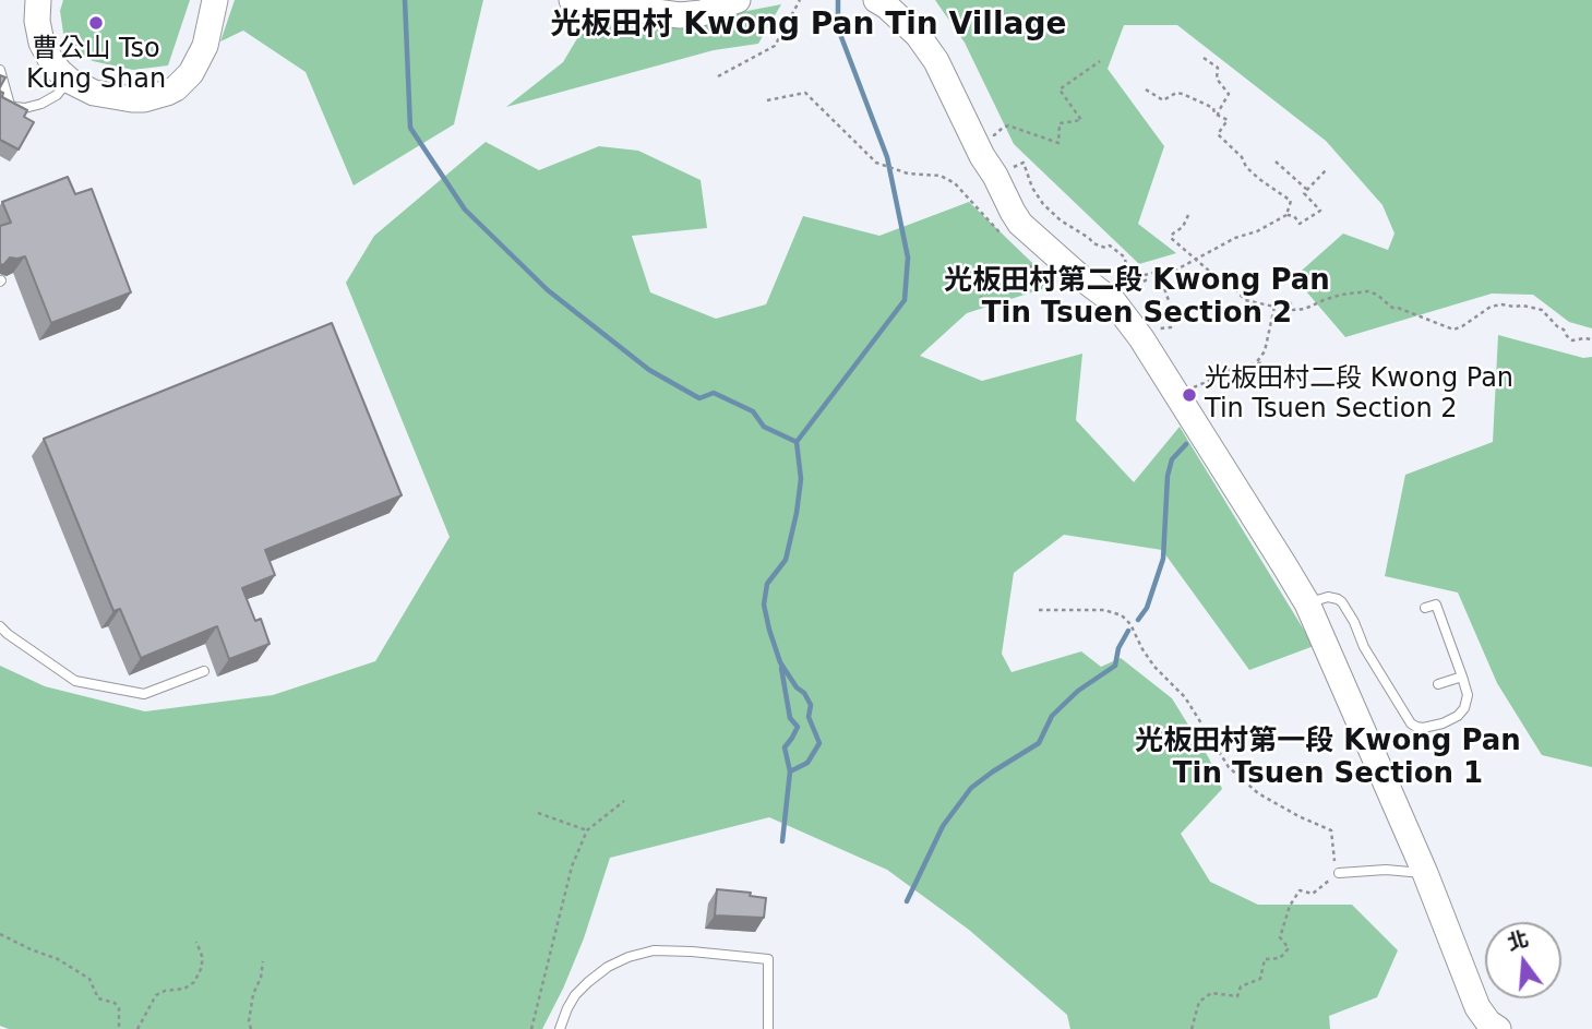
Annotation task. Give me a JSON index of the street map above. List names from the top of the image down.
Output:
{
  "districts": ["光板田村 Kwong Pan Tin Village", "光板田村第二段 Kwong Pan Tin Tsuen Section 2", "光板田村第一段 Kwong Pan Tin Tsuen Section 1"],
  "places": ["曹公山 Tso Kung Shan", "光板田村二段 Kwong Pan Tin Tsuen Section 2"],
  "north": "top"
}
